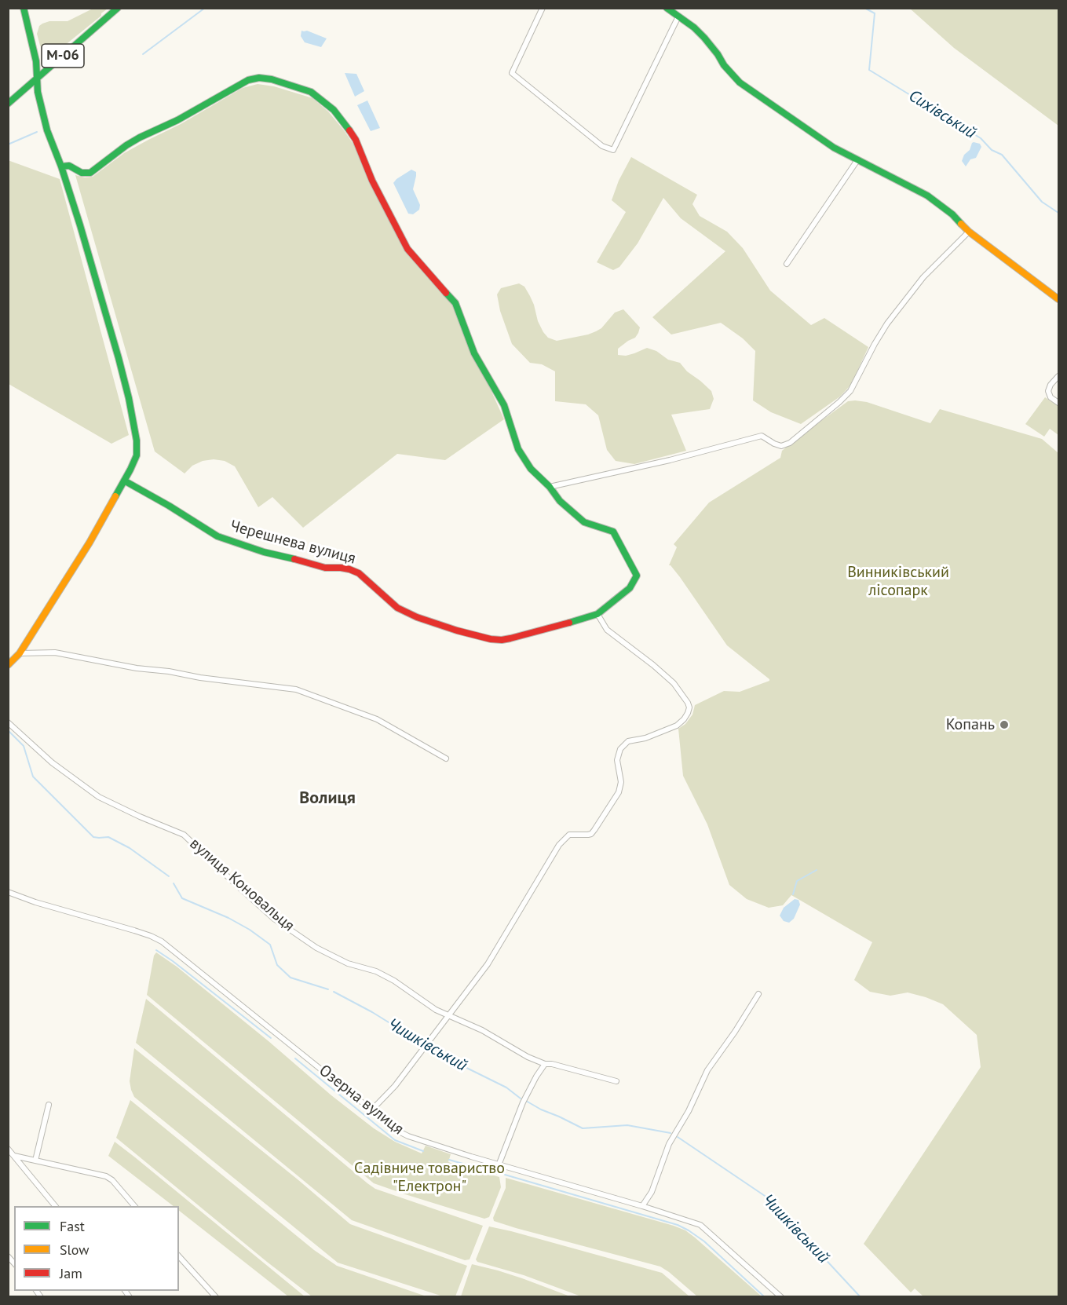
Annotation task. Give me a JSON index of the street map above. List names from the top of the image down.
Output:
{
  "streets": {
    "main road": ["М-06", "Черешнева вулиця"],
    "street": ["вулиця Коновальця", "Озерна вулиця"]
  },
  "districts": ["Волиця"],
  "water": ["Сихівський", "Чишківський"],
  "parks": ["Винниківський лісопарк", "Садівниче товариство \"Електрон\""],
  "places": ["Копань"],
  "legend": ["Fast", "Slow", "Jam"]
}
